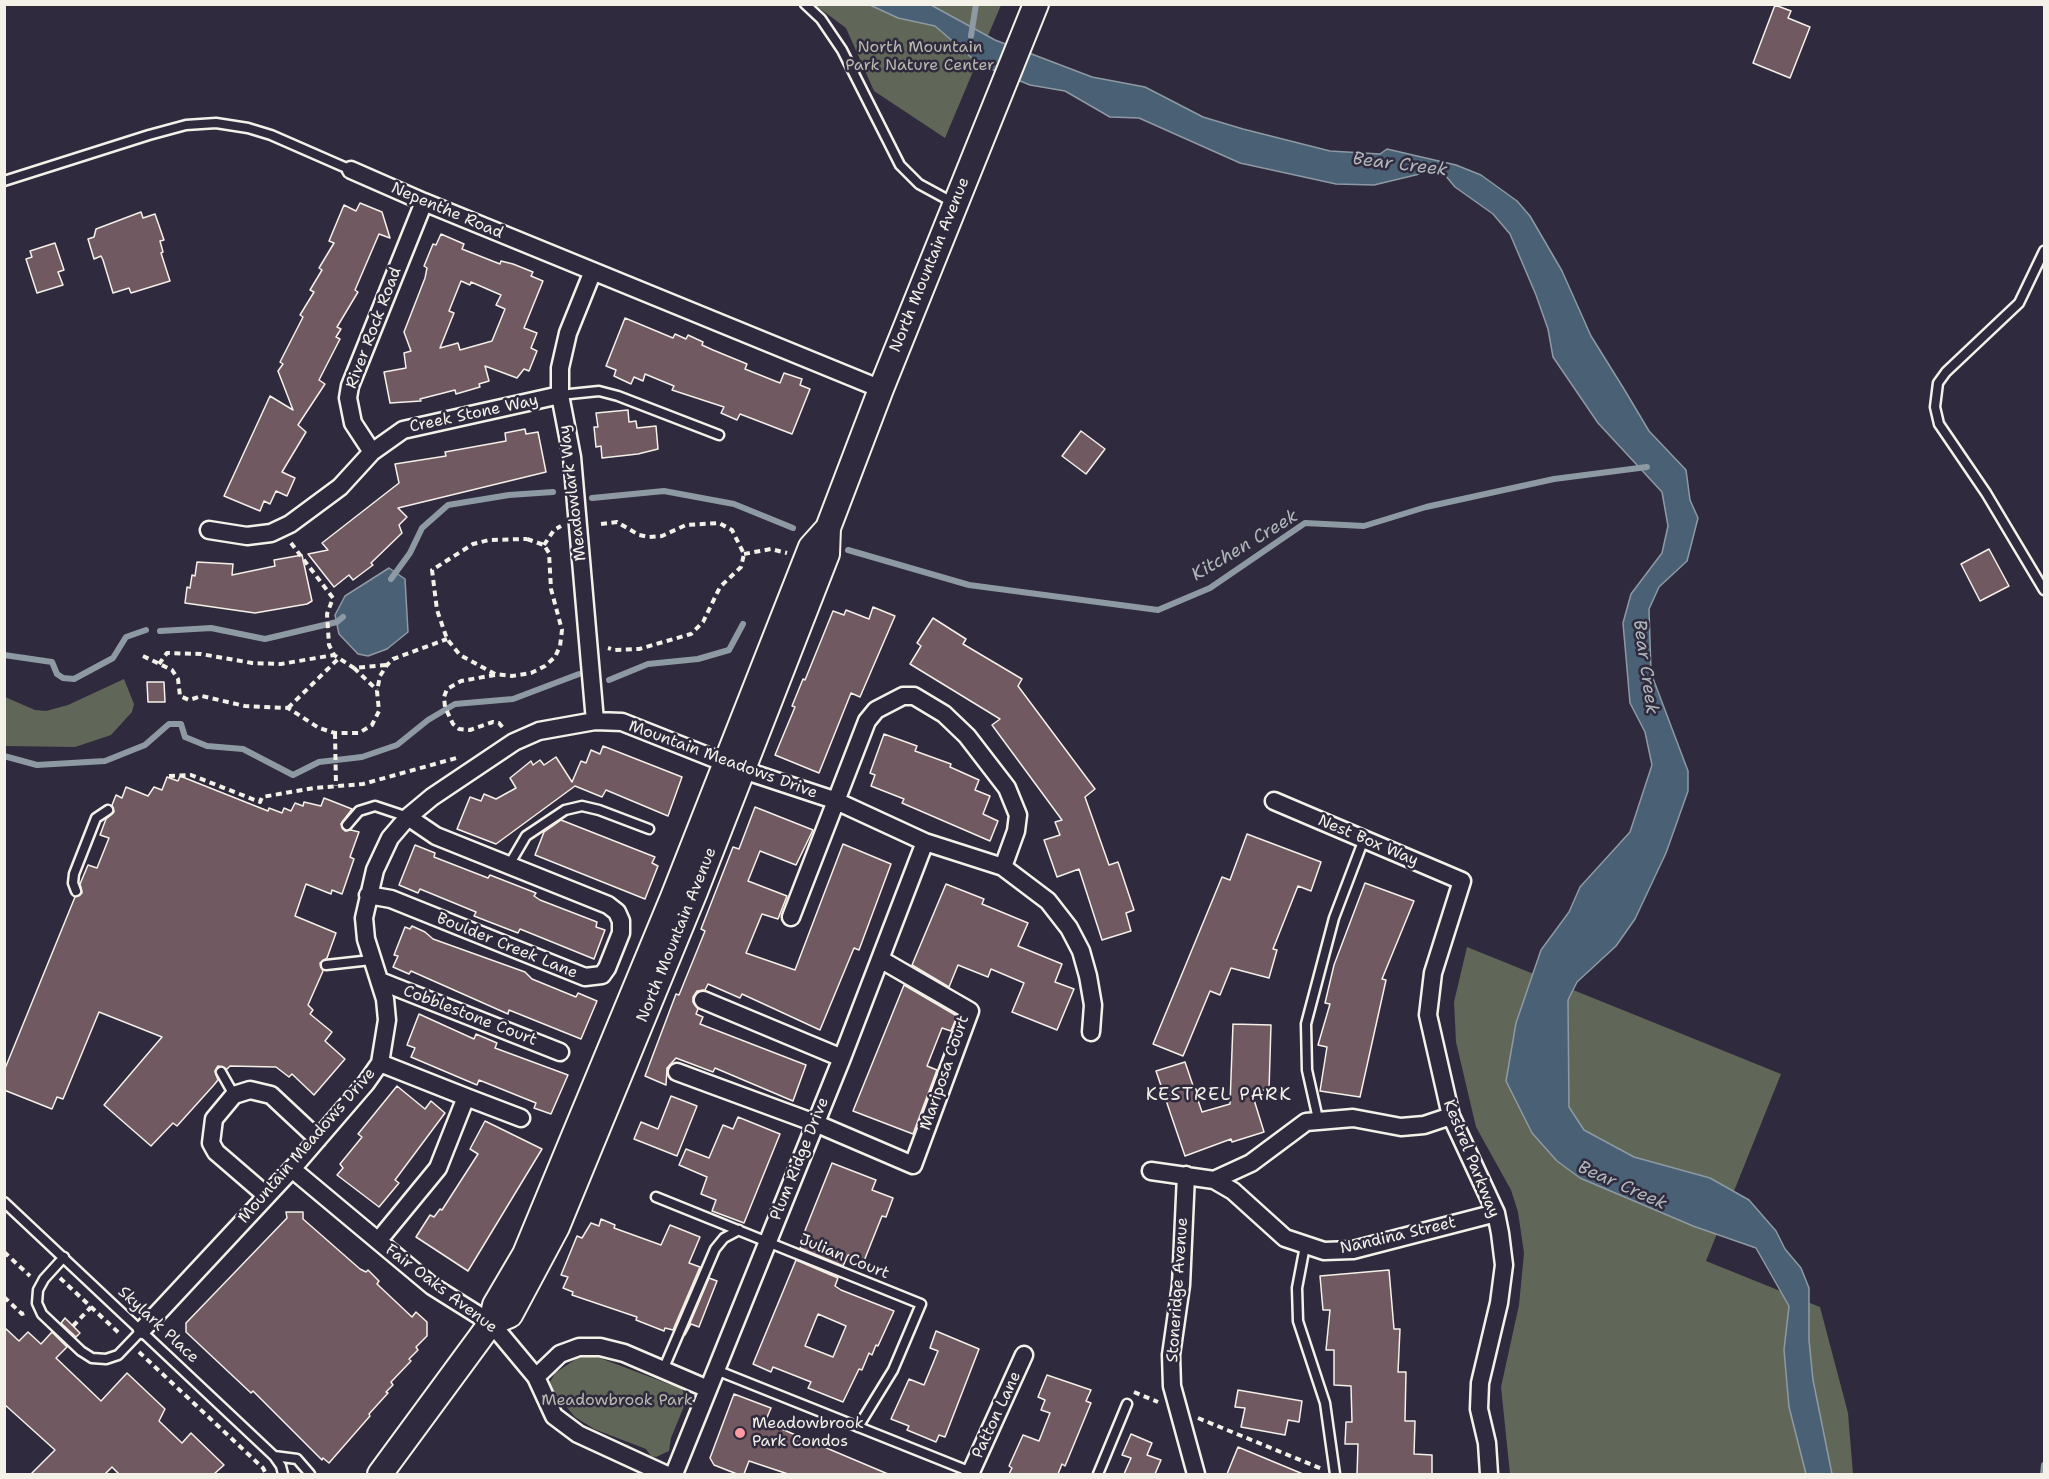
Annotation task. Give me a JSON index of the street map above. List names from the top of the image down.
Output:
{
  "streets": {
    "street": [
      "Nepenthe Road",
      "North Mountain Avenue",
      "River Rock Road",
      "Creek Stone Way",
      "Meadowlark Way",
      "Mountain Meadows Drive",
      "Nest Box Way",
      "Boulder Creek Lane",
      "Cobblestone Court",
      "Mariposa Court",
      "Plum Ridge Drive",
      "Kestrel Parkway",
      "Nandina Street",
      "Fair Oaks Avenue",
      "Stoneridge Avenue",
      "Patton Lane"
    ],
    "lane": ["Julian Court", "Skylark Place"]
  },
  "crossings": [
    ["Nepenthe Road", "North Mountain Avenue"],
    ["Nepenthe Road", "River Rock Road"],
    ["Nepenthe Road", "Meadowlark Way"],
    ["North Mountain Avenue", "Mountain Meadows Drive"],
    ["North Mountain Avenue", "Fair Oaks Avenue"],
    ["River Rock Road", "Creek Stone Way"],
    ["Creek Stone Way", "Meadowlark Way"],
    ["Meadowlark Way", "Mountain Meadows Drive"],
    ["Mountain Meadows Drive", "Boulder Creek Lane"],
    ["Mountain Meadows Drive", "Cobblestone Court"],
    ["Mountain Meadows Drive", "Plum Ridge Drive"],
    ["Mountain Meadows Drive", "Fair Oaks Avenue"],
    ["Mountain Meadows Drive", "Skylark Place"],
    ["Nest Box Way", "Kestrel Parkway"],
    ["Mariposa Court", "Plum Ridge Drive"],
    ["Plum Ridge Drive", "Julian Court"],
    ["Kestrel Parkway", "Nandina Street"],
    ["Nandina Street", "Stoneridge Avenue"]
  ],
  "districts": ["KESTREL PARK"],
  "water": ["Bear Creek", "Kitchen Creek"],
  "parks": ["North Mountain Park Nature Center", "Meadowbrook Park"],
  "places": ["Meadowbrook Park Condos"]
}
